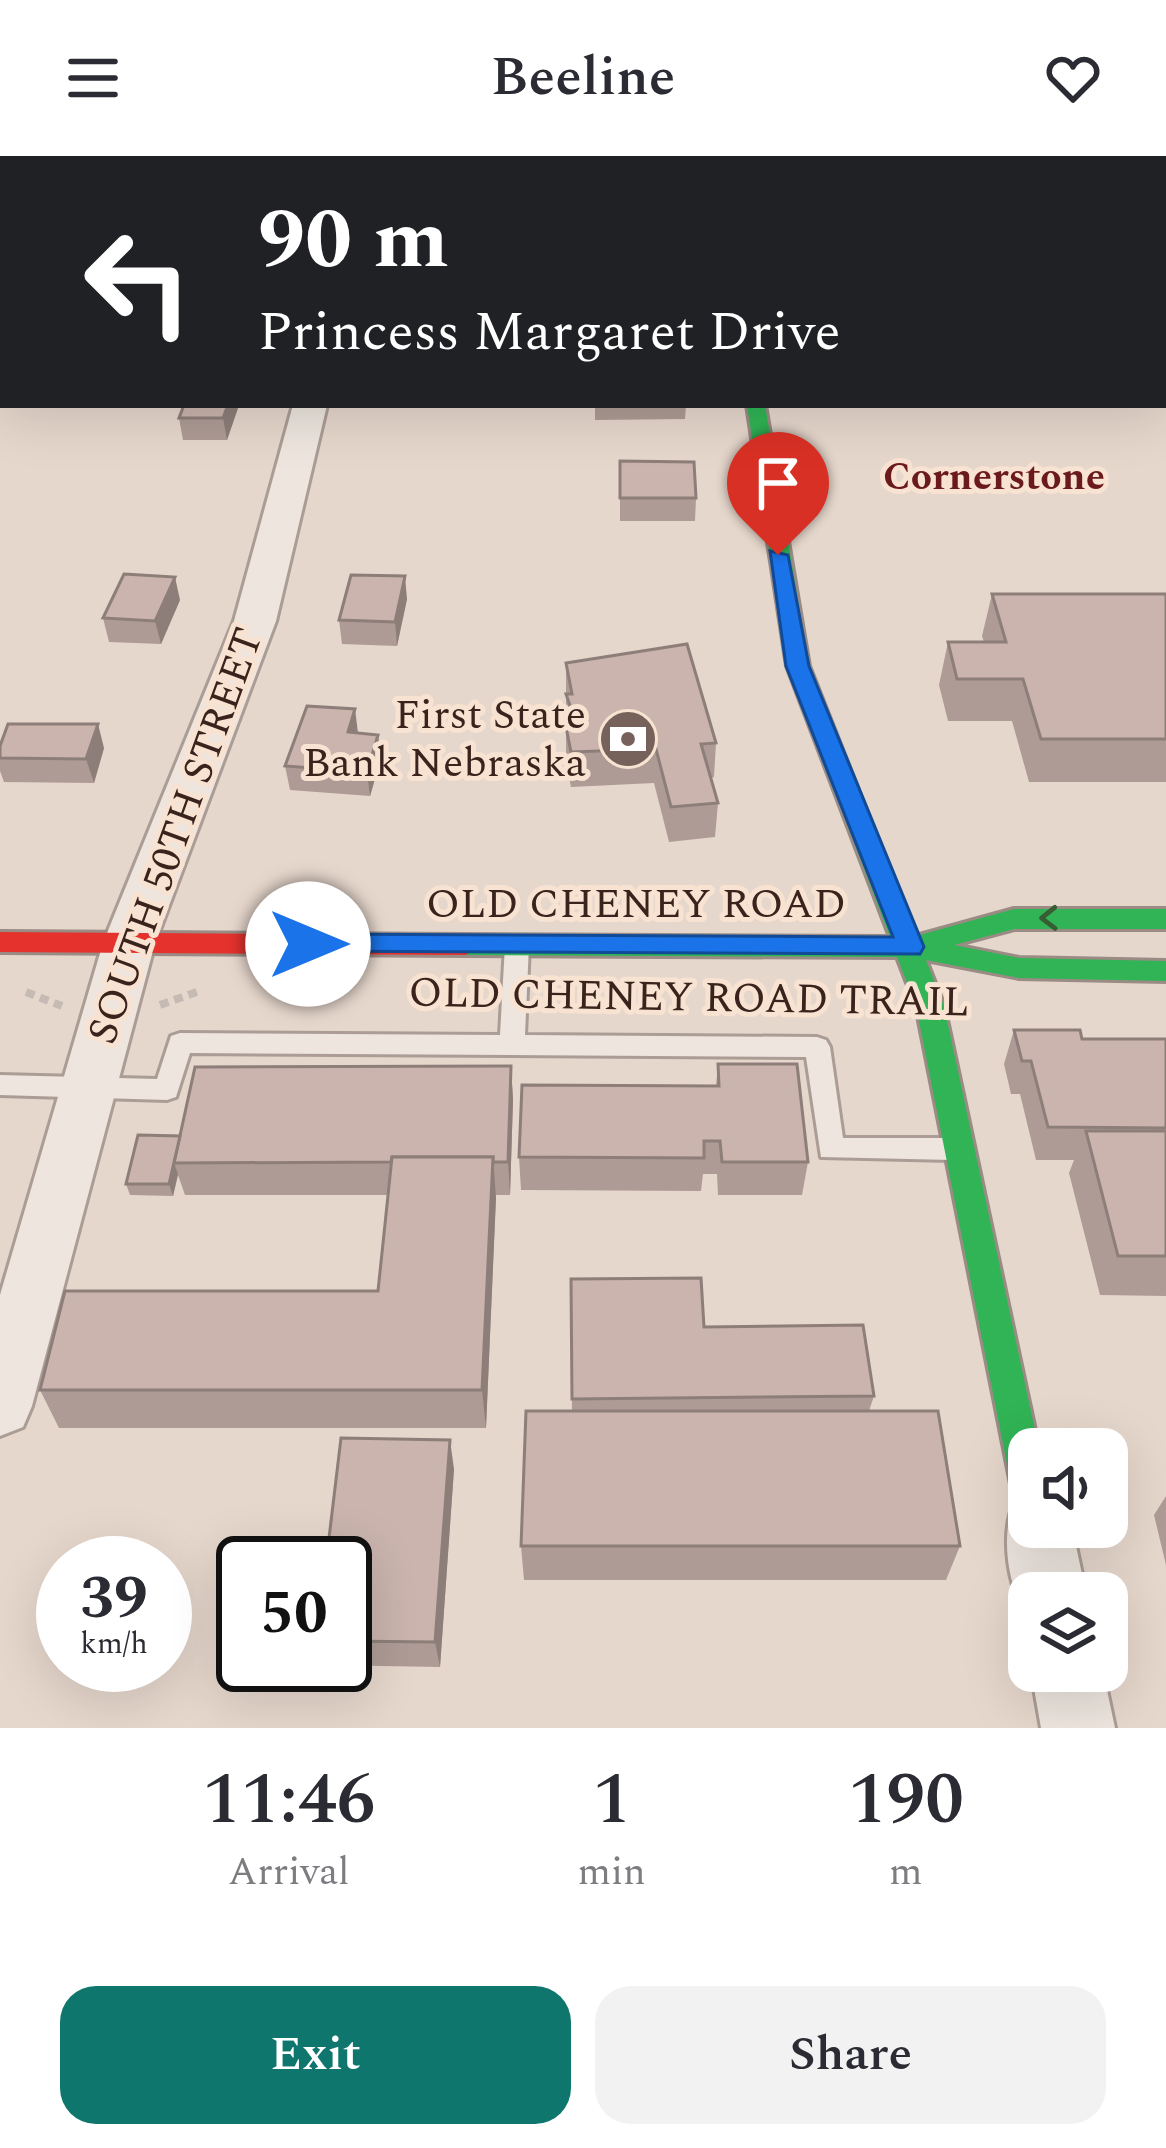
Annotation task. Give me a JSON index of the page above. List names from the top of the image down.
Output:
{
  "streets": {
    "street": ["SOUTH 50TH STREET", "OLD CHENEY ROAD"]
  },
  "crossings": [
    ["SOUTH 50TH STREET", "OLD CHENEY ROAD"]
  ],
  "districts": ["Cornerstone"],
  "places": {
    "bank": ["First State Bank Nebraska"]
  },
  "page": {
    "header": "Beeline",
    "turn": ["90 m", "Princess Margaret Drive"],
    "speed": "39 km/h",
    "limit": "50",
    "eta": [
      "11:46",
      "Arrival",
      "1",
      "min",
      "190",
      "m"
    ],
    "buttons": ["Exit", "Share"]
  }
}
